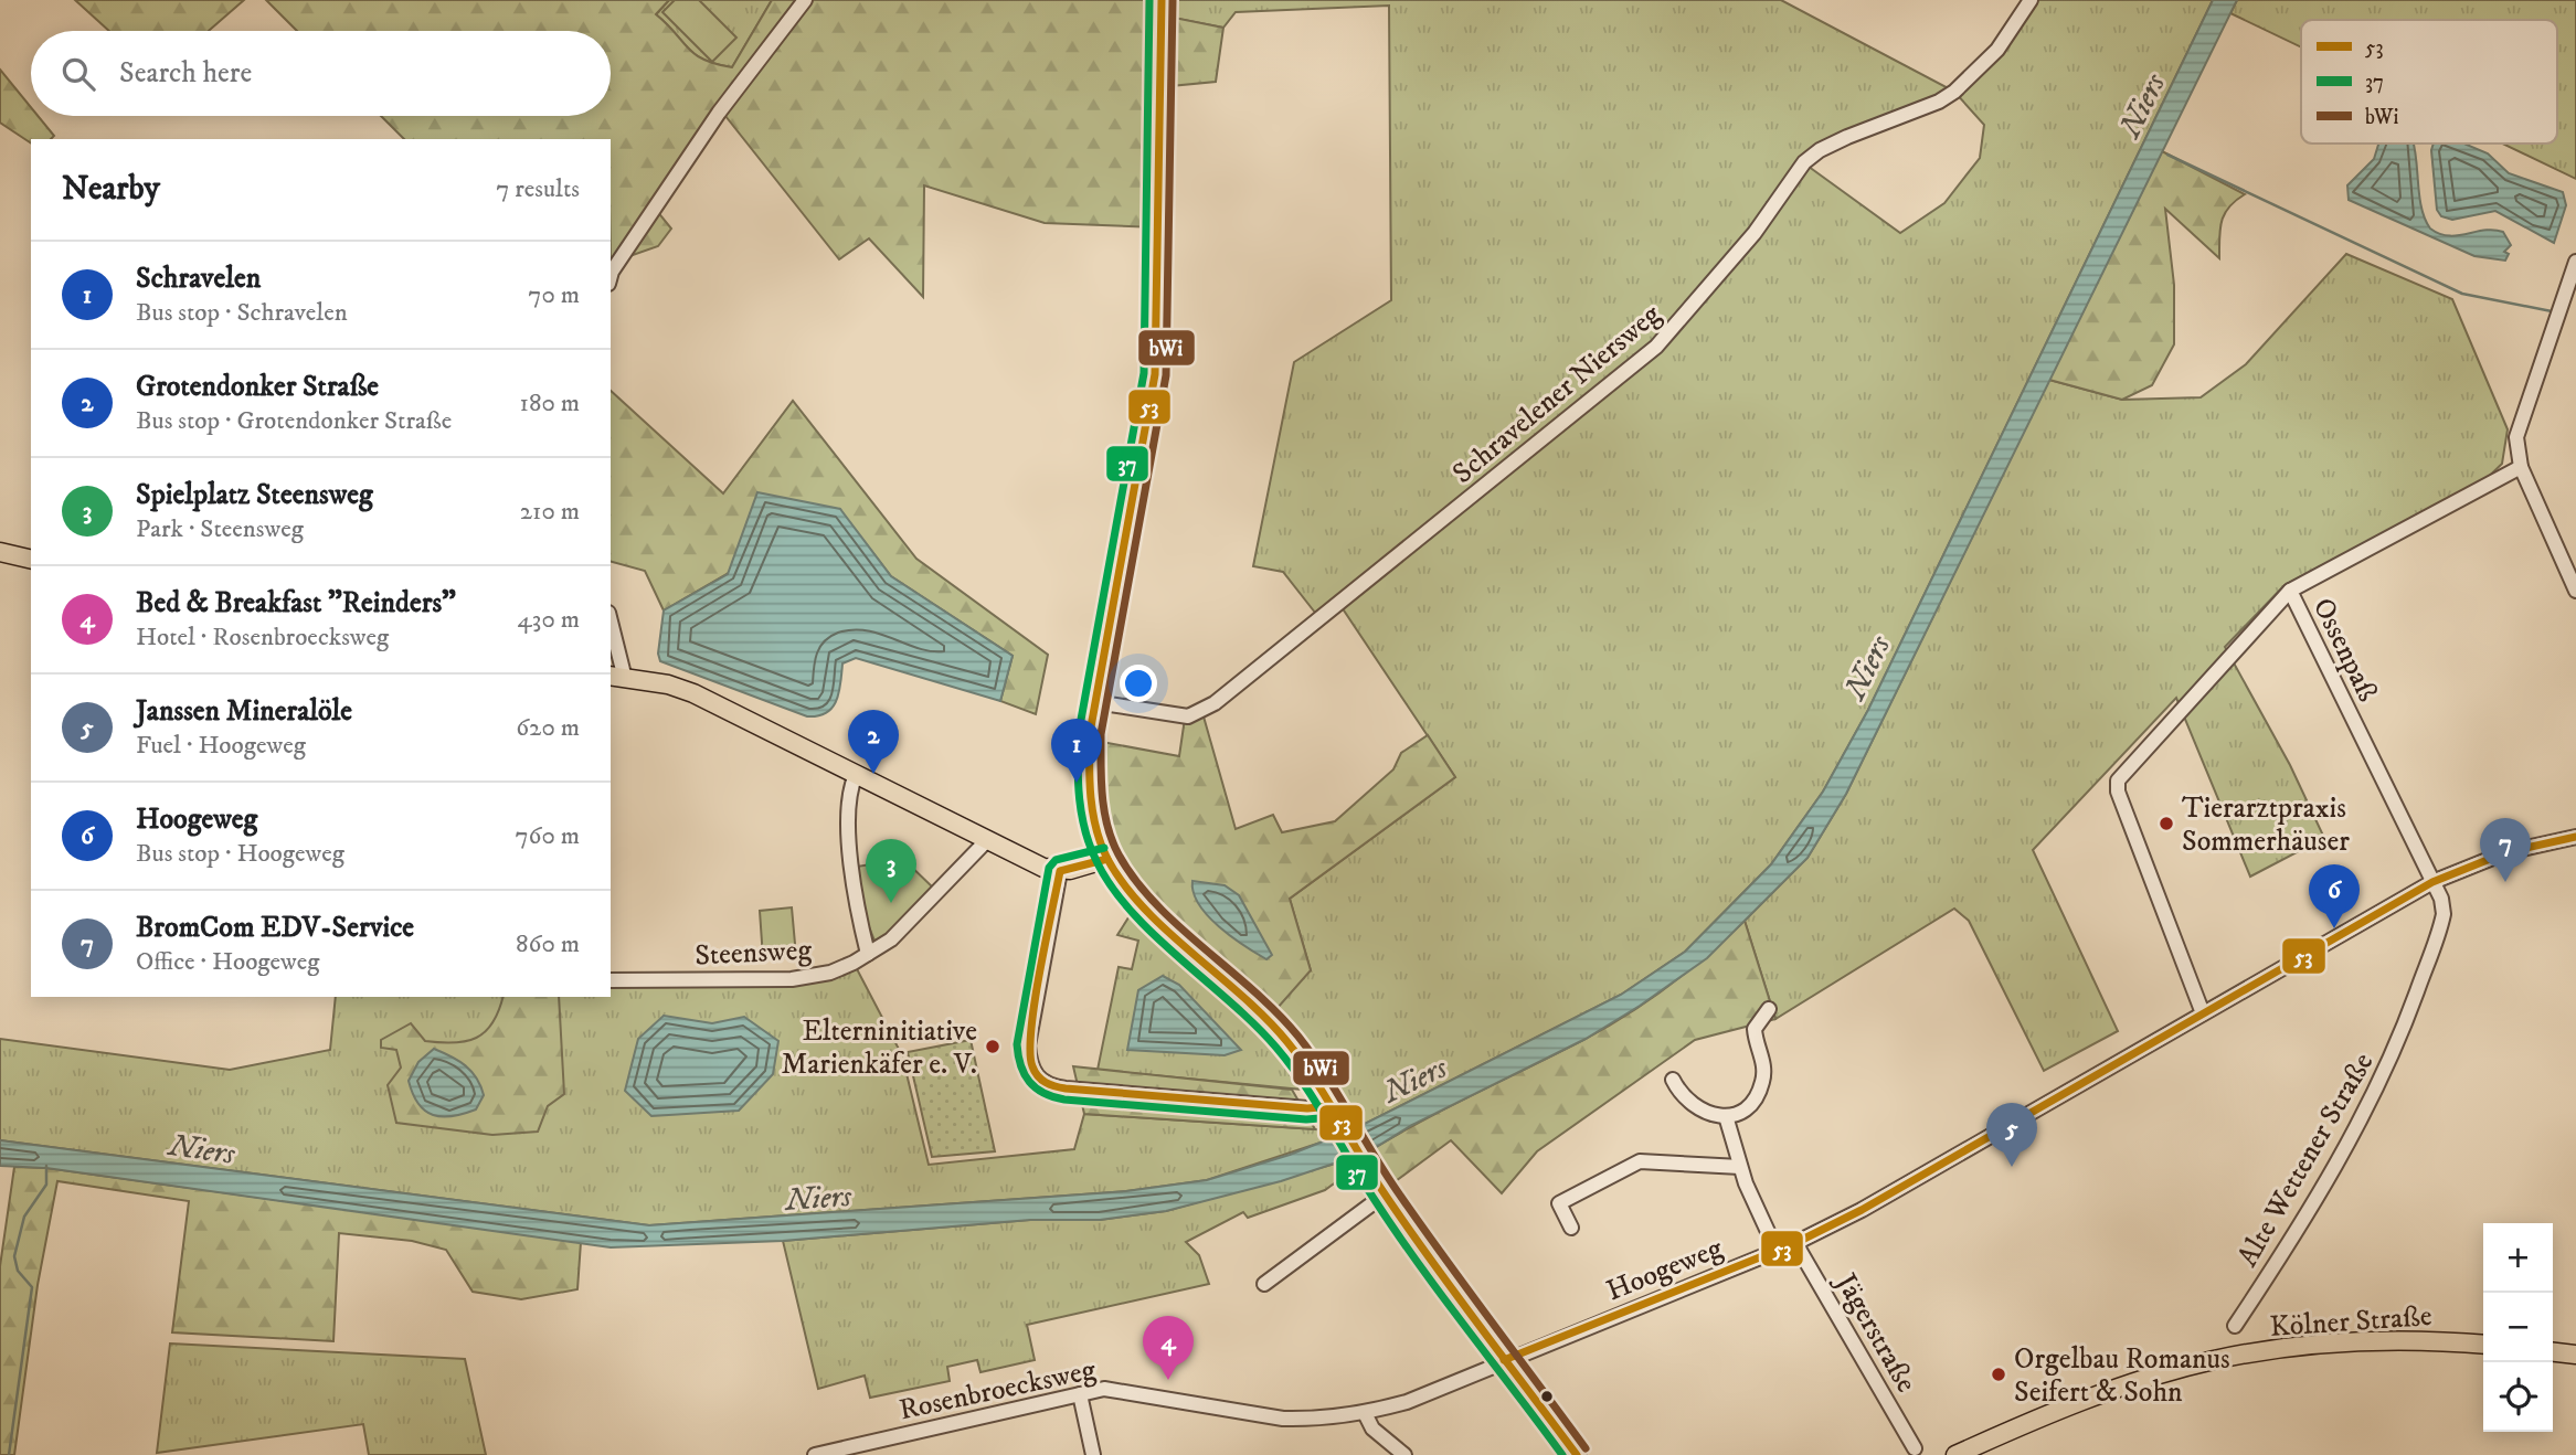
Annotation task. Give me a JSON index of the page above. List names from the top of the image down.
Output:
{
  "streets": {
    "main road": ["Kölner Straße"],
    "street": [
      "Schravelener Niersweg",
      "Ossenpaß",
      "Steensweg",
      "Alte Wettener Straße",
      "Hoogeweg",
      "Jägerstraße",
      "Rosenbroecksweg"
    ]
  },
  "crossings": [
    ["Ossenpaß", "Alte Wettener Straße"],
    ["Ossenpaß", "Hoogeweg"],
    ["Alte Wettener Straße", "Hoogeweg"],
    ["Hoogeweg", "Jägerstraße"],
    ["Hoogeweg", "Rosenbroecksweg"]
  ],
  "water": ["Niers"],
  "places": ["Tierarztpraxis Sommerhäuser", "Elterninitiative Marienkäfer e. V.", "Orgelbau Romanus Seifert & Sohn"],
  "lines": ["transit line 53", "transit line 37", "transit line bWi"],
  "legend": ["53", "37", "bWi"],
  "page": {
    "search": "Search here",
    "heading": ["Nearby", "7 results"],
    "list": [
      {
        "mark": "1",
        "name": "Schravelen",
        "note": "Bus stop · Schravelen",
        "value": "70 m"
      },
      {
        "mark": "2",
        "name": "Grotendonker Straße",
        "note": "Bus stop · Grotendonker Straße",
        "value": "180 m"
      },
      {
        "mark": "3",
        "name": "Spielplatz Steensweg",
        "note": "Park · Steensweg",
        "value": "210 m"
      },
      {
        "mark": "4",
        "name": "Bed & Breakfast \"Reinders\"",
        "note": "Hotel · Rosenbroecksweg",
        "value": "430 m"
      },
      {
        "mark": "5",
        "name": "Janssen Mineralöle",
        "note": "Fuel · Hoogeweg",
        "value": "620 m"
      },
      {
        "mark": "6",
        "name": "Hoogeweg",
        "note": "Bus stop · Hoogeweg",
        "value": "760 m"
      },
      {
        "mark": "7",
        "name": "BromCom EDV-Service",
        "note": "Office · Hoogeweg",
        "value": "860 m"
      }
    ],
    "pins": [
      "2",
      "1",
      "7",
      "3",
      "6",
      "5",
      "4"
    ],
    "map_buttons": ["+", "−"]
  }
}
